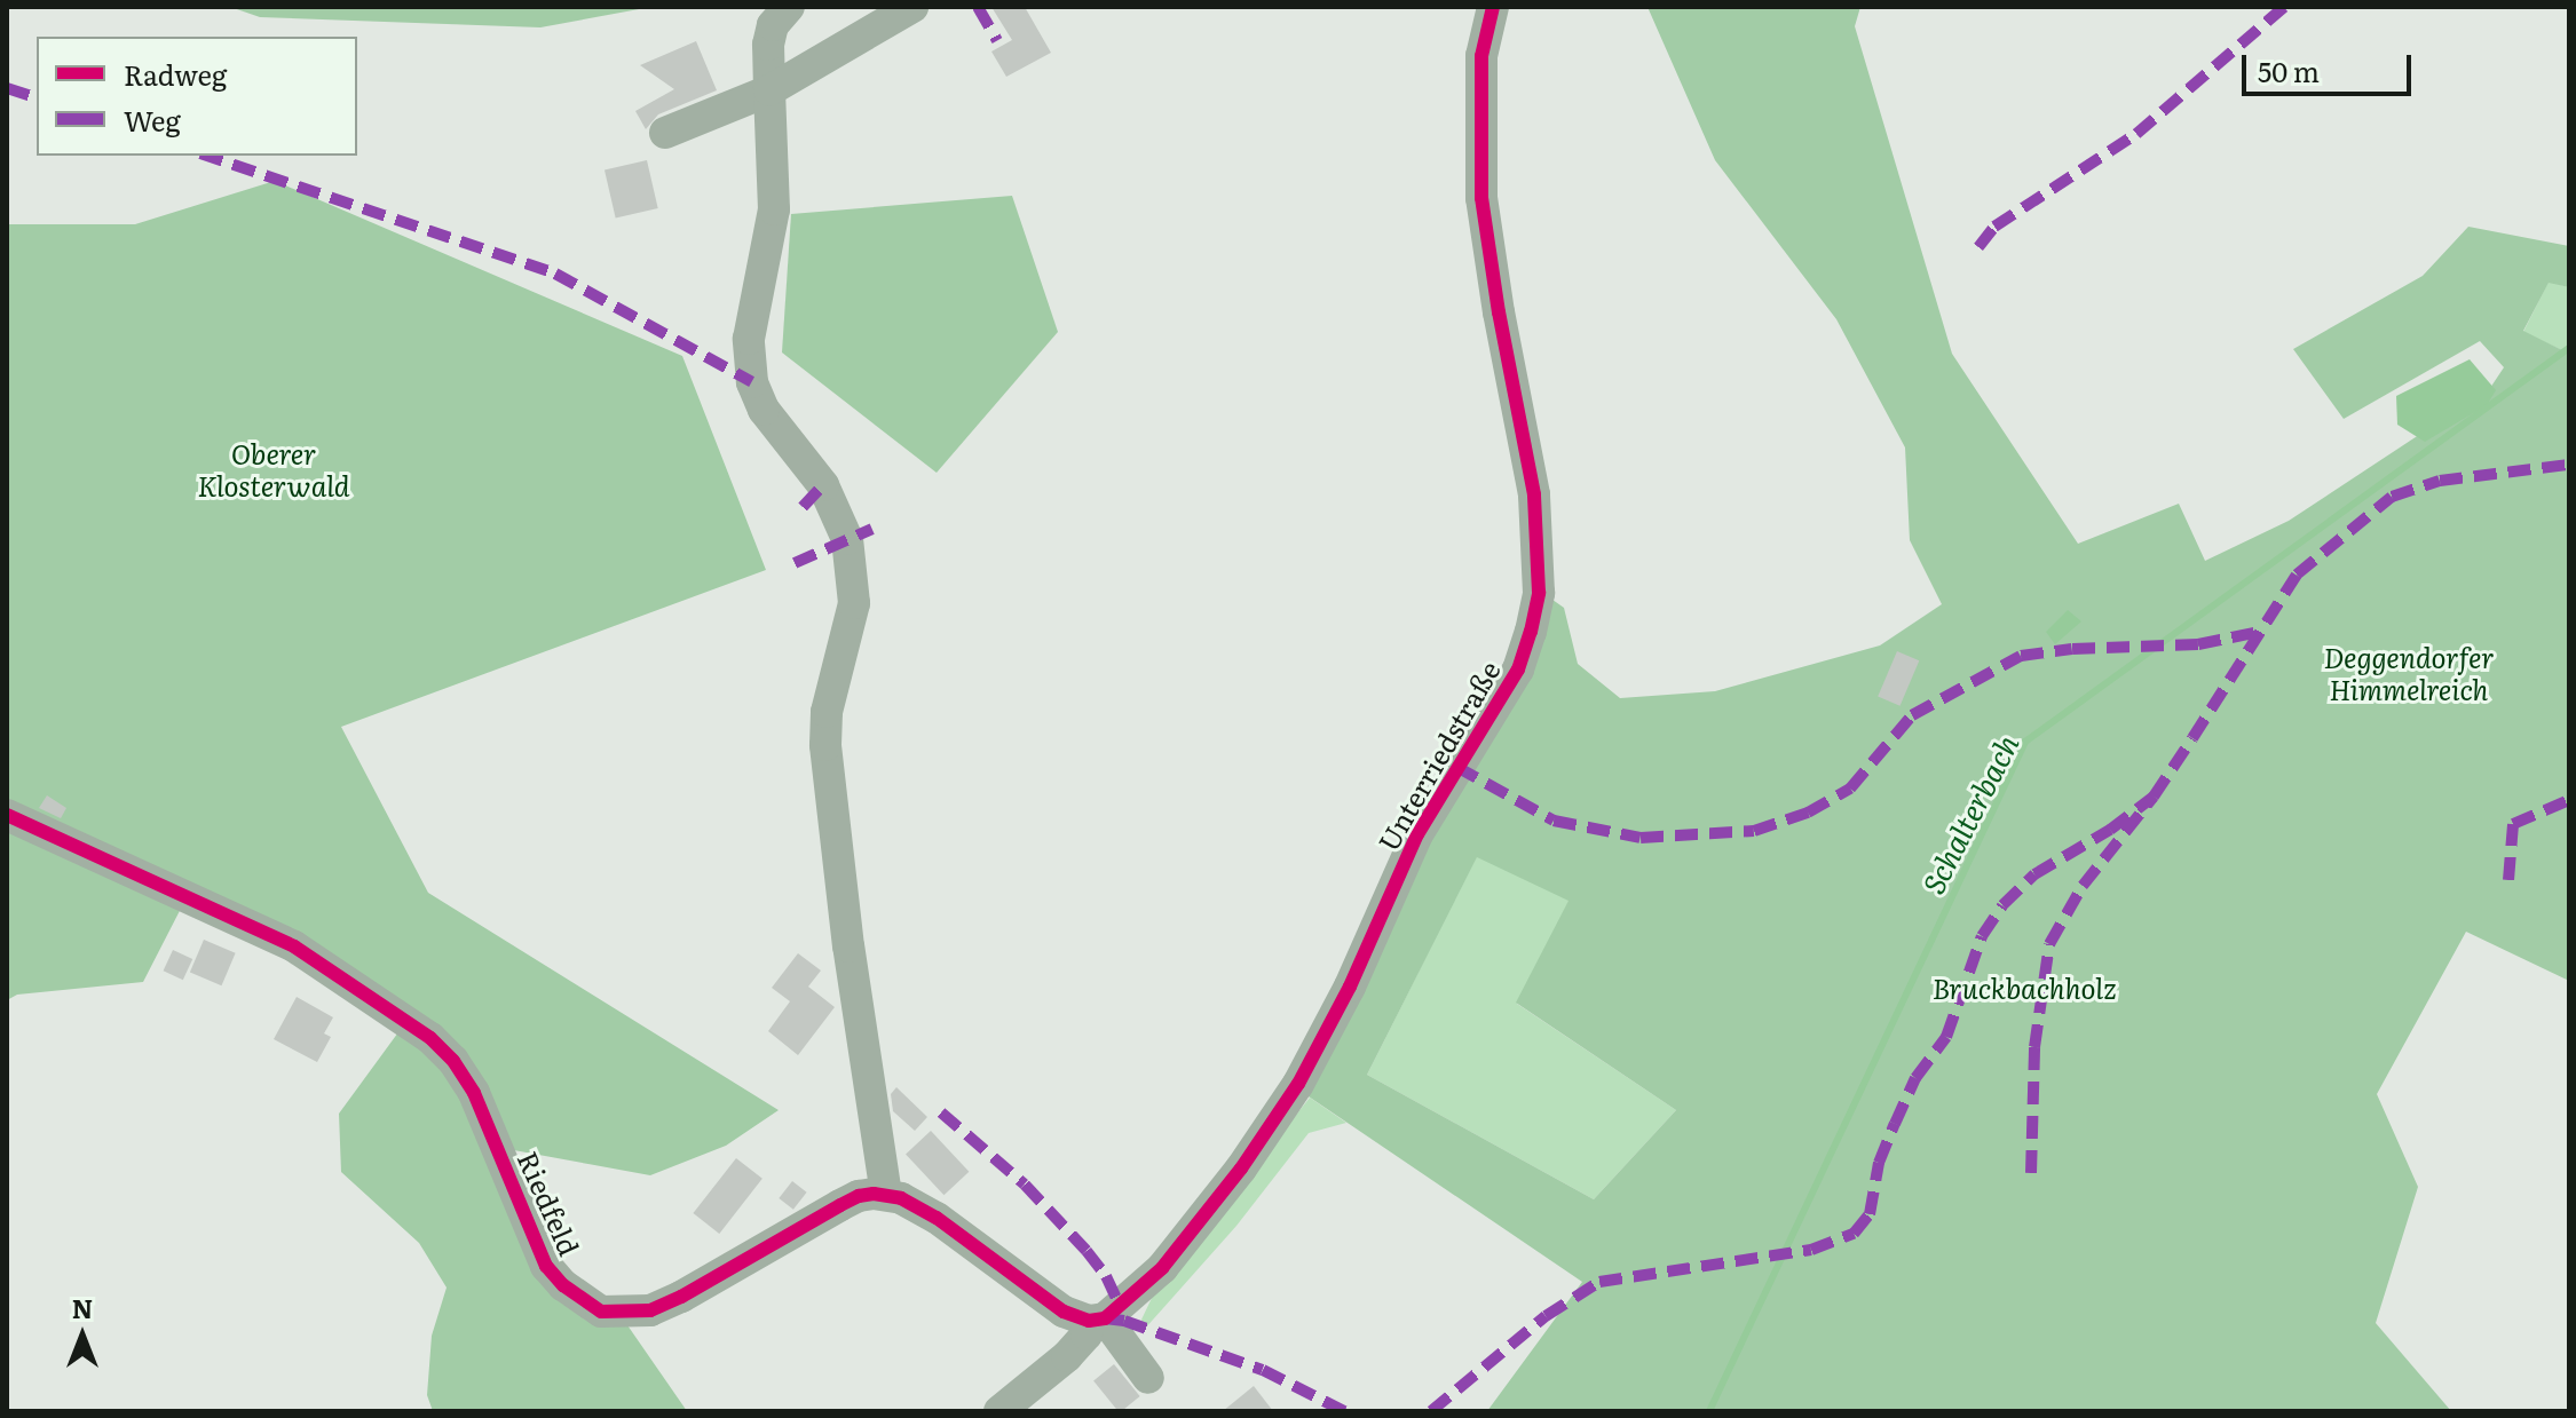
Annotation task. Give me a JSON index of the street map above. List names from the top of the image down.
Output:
{
  "streets": {
    "street": ["Unterriedstraße", "Riedfeld"]
  },
  "water": ["Schalterbach"],
  "parks": ["Oberer Klosterwald", "Deggendorfer Himmelreich", "Bruckbachholz"],
  "legend": ["Radweg", "Weg"],
  "scale_bar": "50 m",
  "north": "top"
}
